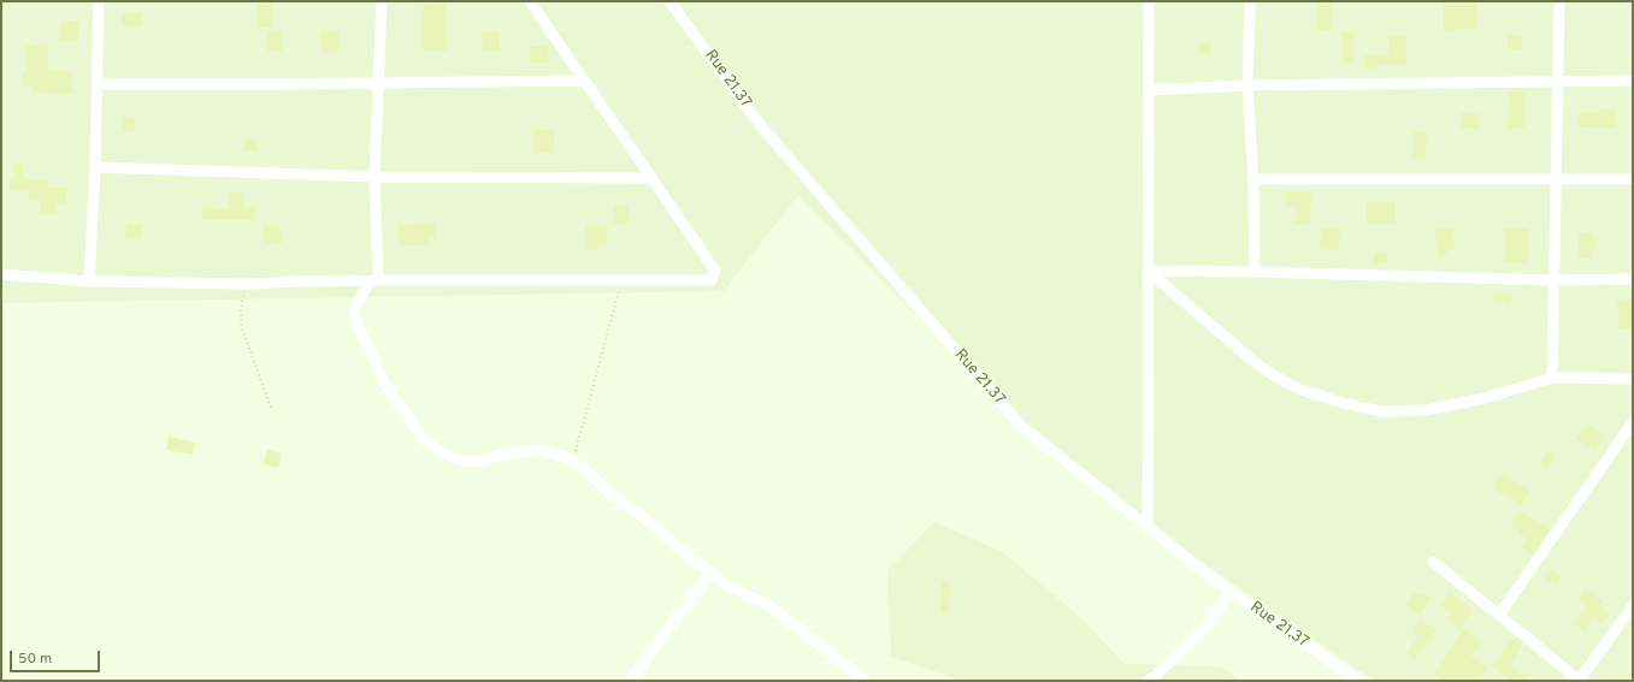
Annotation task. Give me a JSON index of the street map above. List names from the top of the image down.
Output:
{
  "streets": {
    "street": ["Rue 21.37"]
  },
  "scale_bar": "50 m"
}
